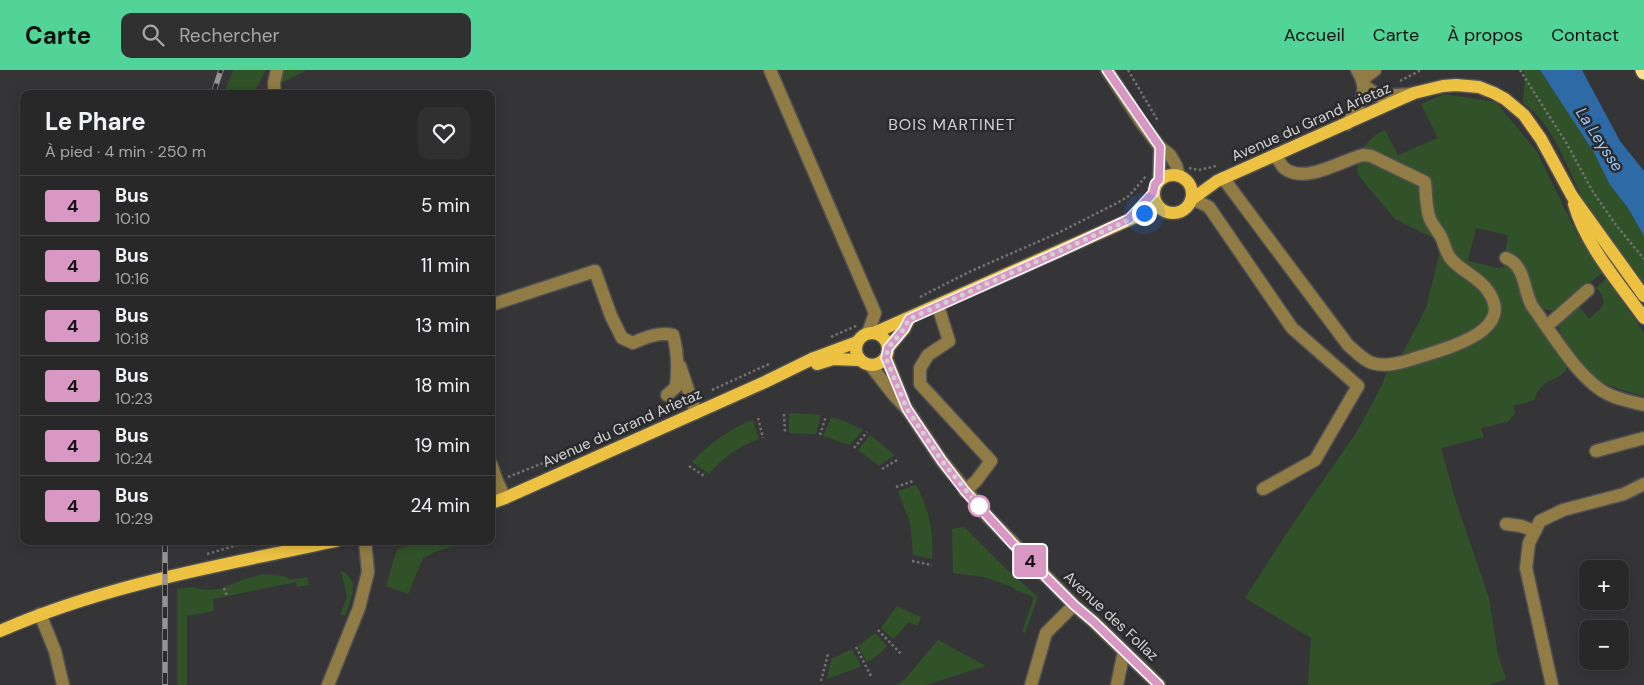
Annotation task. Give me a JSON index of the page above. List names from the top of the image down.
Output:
{
  "streets": {
    "main road": ["Avenue du Grand Arietaz"],
    "street": ["Avenue des Follaz"]
  },
  "crossings": [
    ["Avenue du Grand Arietaz", "Avenue des Follaz"]
  ],
  "districts": ["BOIS MARTINET"],
  "water": ["La Leysse"],
  "lines": ["bus line 4"],
  "page": {
    "header": "Carte",
    "search": "Rechercher",
    "nav": [
      "Accueil",
      "Carte",
      "À propos",
      "Contact"
    ],
    "on_map": "4",
    "heading": ["Le Phare", "À pied · 4 min · 250 m"],
    "list": [
      {
        "mark": "4",
        "name": "Bus",
        "note": "10:10",
        "value": "5 min"
      },
      {
        "mark": "4",
        "name": "Bus",
        "note": "10:16",
        "value": "11 min"
      },
      {
        "mark": "4",
        "name": "Bus",
        "note": "10:18",
        "value": "13 min"
      },
      {
        "mark": "4",
        "name": "Bus",
        "note": "10:23",
        "value": "18 min"
      },
      {
        "mark": "4",
        "name": "Bus",
        "note": "10:24",
        "value": "19 min"
      },
      {
        "mark": "4",
        "name": "Bus",
        "note": "10:29",
        "value": "24 min"
      }
    ],
    "map_buttons": ["+", "−"]
  }
}
